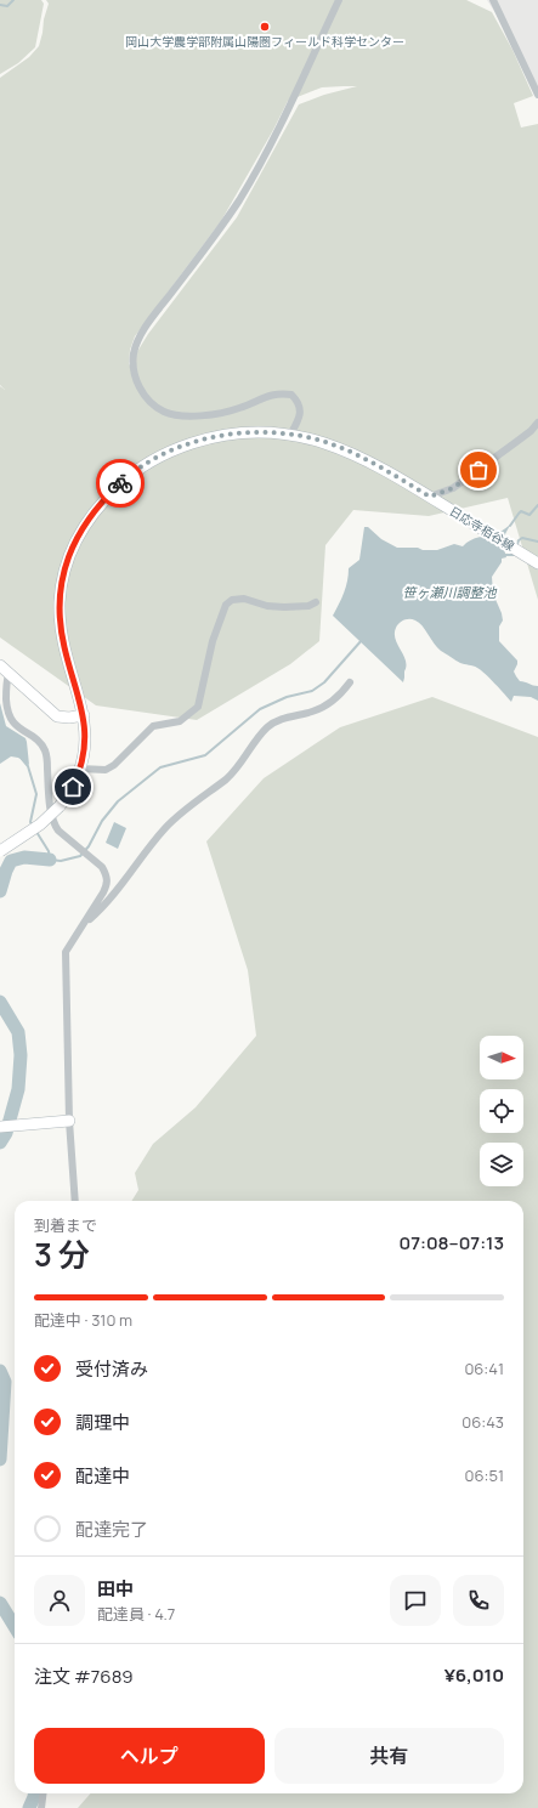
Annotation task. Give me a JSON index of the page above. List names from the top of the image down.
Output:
{
  "streets": {
    "main road": ["日応寺栢谷線"]
  },
  "water": ["笹ヶ瀬川調整池"],
  "places": ["岡山大学農学部附属山陽圏フィールド科学センター"],
  "north": "right",
  "page": {
    "heading": ["3 分", "到着まで", "07:08–07:13"],
    "panel": [
      "田中",
      "配達員 · 4.7",
      "注文 #7689",
      "¥6,010"
    ],
    "bar": "配達中 · 310 m",
    "list": [
      ["受付済み", "06:41"],
      ["調理中", "06:43"],
      ["配達中", "06:51"],
      "配達完了"
    ],
    "buttons": ["ヘルプ", "共有"]
  }
}
